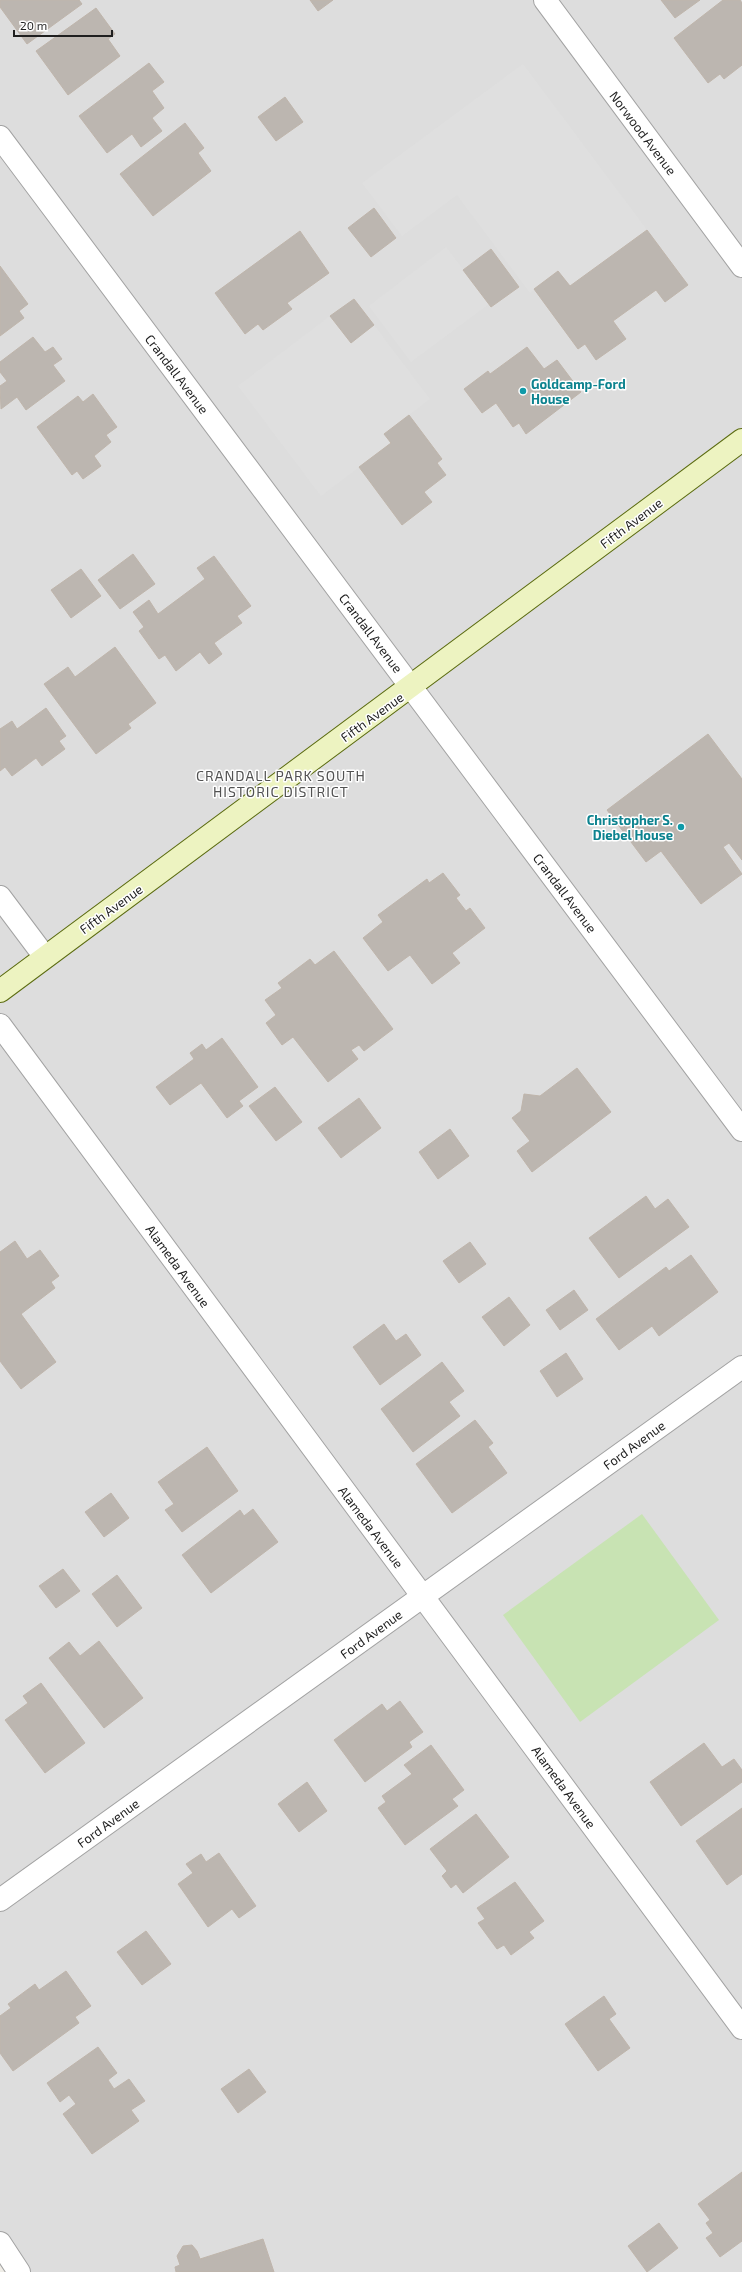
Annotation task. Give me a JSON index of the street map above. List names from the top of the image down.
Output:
{
  "streets": {
    "street": [
      "Norwood Avenue",
      "Crandall Avenue",
      "Fifth Avenue",
      "Alameda Avenue",
      "Ford Avenue"
    ]
  },
  "crossings": [
    ["Crandall Avenue", "Fifth Avenue"],
    ["Alameda Avenue", "Ford Avenue"]
  ],
  "districts": ["CRANDALL PARK SOUTH HISTORIC DISTRICT"],
  "places": ["Goldcamp-Ford House", "Christopher S. Diebel House"],
  "scale_bar": "20 m"
}
